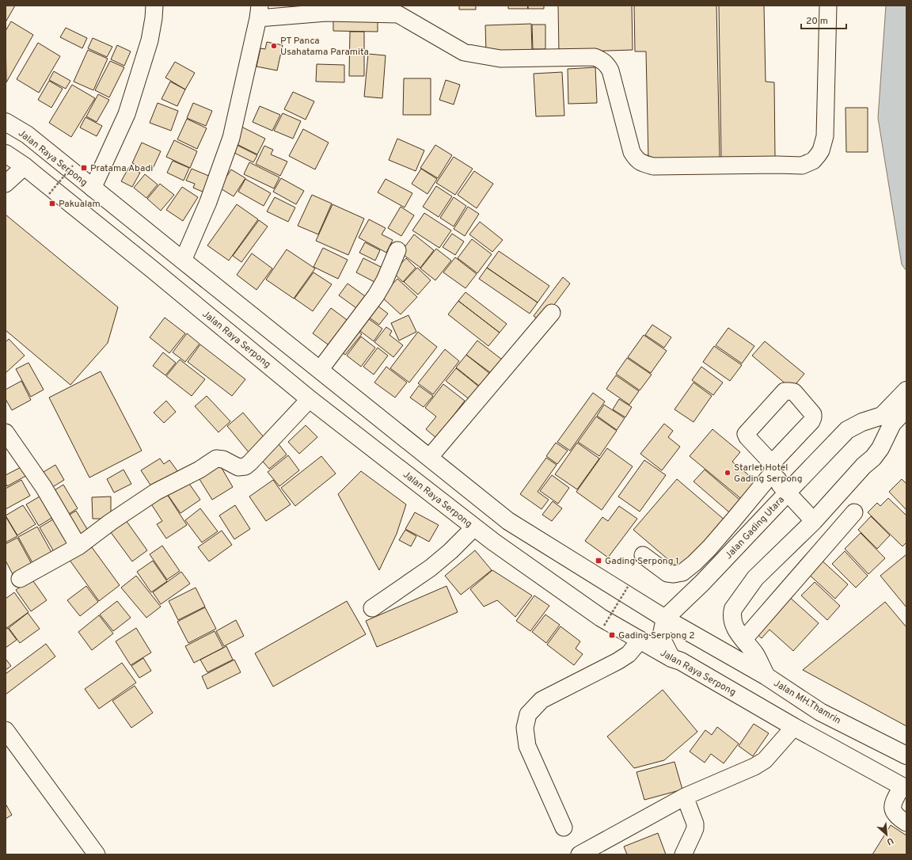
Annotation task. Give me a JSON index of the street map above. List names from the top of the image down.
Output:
{
  "streets": {
    "main road": ["Jalan Raya Serpong", "Jalan Gading Utara", "Jalan MH.Thamrin"]
  },
  "crossings": [
    ["Jalan Raya Serpong", "Jalan Gading Utara"],
    ["Jalan Raya Serpong", "Jalan MH.Thamrin"],
    ["Jalan Gading Utara", "Jalan MH.Thamrin"]
  ],
  "places": {
    "other": ["PT Panca Usahatama Paramita", "Starlet Hotel Gading Serpong"],
    "transit": [
      "Pratama Abadi",
      "Pakualam",
      "Gading Serpong 1",
      "Gading Serpong 2"
    ]
  },
  "scale_bar": "20 m",
  "north": "bottom right"
}
